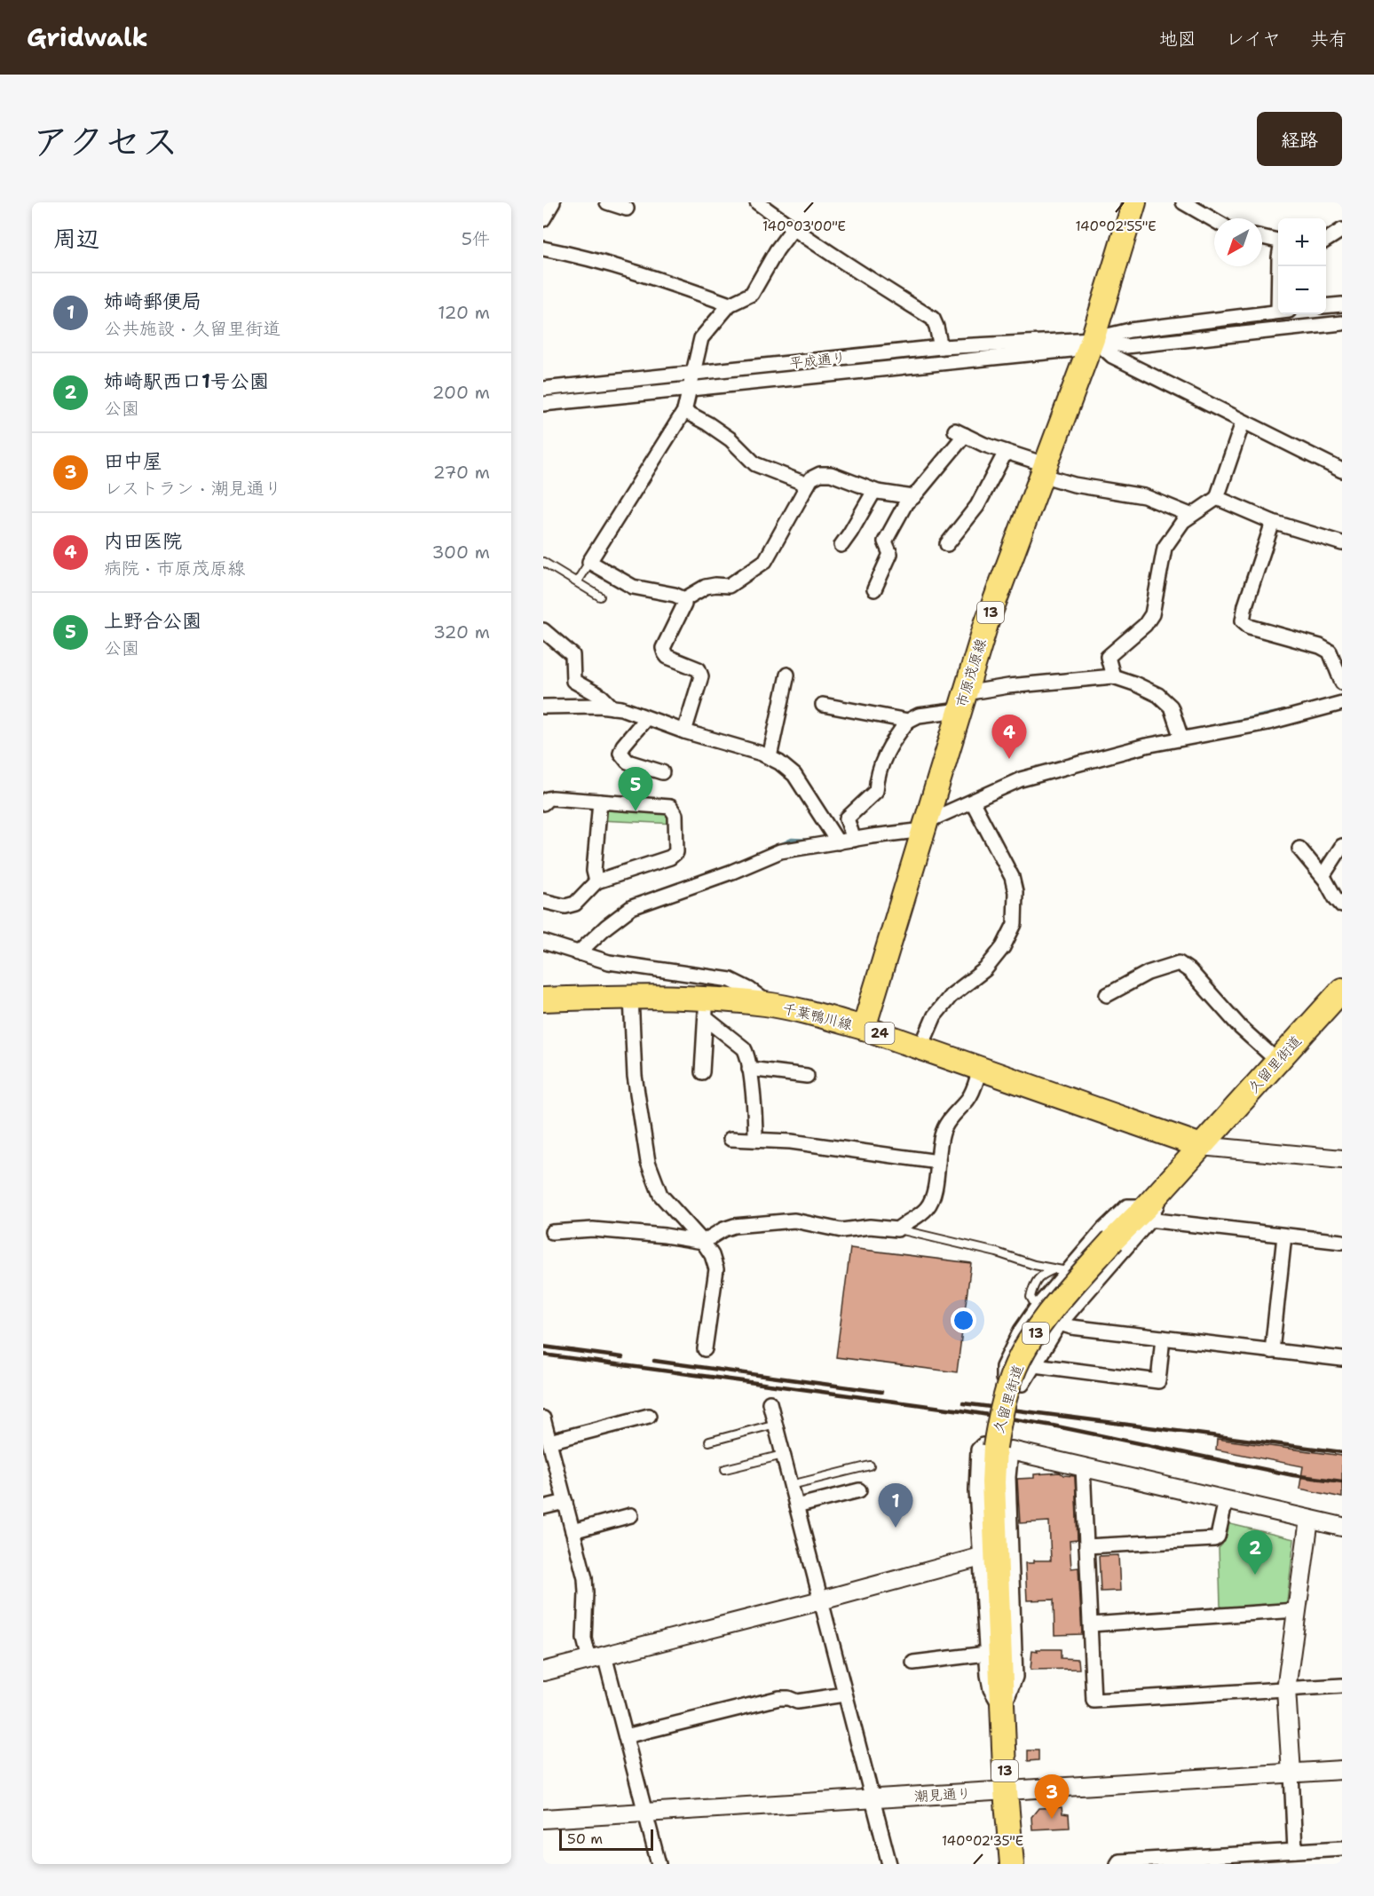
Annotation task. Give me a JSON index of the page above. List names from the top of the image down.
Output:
{
  "streets": {
    "main road": [
      "13",
      "市原茂原線",
      "千葉鴨川線",
      "24",
      "久留里街道"
    ],
    "street": ["平成通り", "潮見通り"]
  },
  "crossings": [
    ["平成通り", "市原茂原線"],
    ["市原茂原線", "千葉鴨川線"],
    ["千葉鴨川線", "久留里街道"],
    ["久留里街道", "潮見通り"]
  ],
  "scale_bar": "50 m",
  "north": "bottom left",
  "page": {
    "header": "Gridwalk",
    "nav": ["地図", "レイヤ", "共有"],
    "title": "アクセス",
    "buttons": "経路",
    "heading": ["周辺", "5件"],
    "map_buttons": ["+", "−"],
    "list": [
      {
        "mark": "1",
        "name": "姉崎郵便局",
        "note": "公共施設 · 久留里街道",
        "value": "120 m"
      },
      {
        "mark": "2",
        "name": "姉崎駅西口1号公園",
        "note": "公園",
        "value": "200 m"
      },
      {
        "mark": "3",
        "name": "田中屋",
        "note": "レストラン · 潮見通り",
        "value": "270 m"
      },
      {
        "mark": "4",
        "name": "内田医院",
        "note": "病院 · 市原茂原線",
        "value": "300 m"
      },
      {
        "mark": "5",
        "name": "上野合公園",
        "note": "公園",
        "value": "320 m"
      }
    ],
    "pins": [
      "4",
      "5",
      "1",
      "2",
      "3"
    ],
    "scale": "50 m"
  },
  "coordinates": ["140°03'00\"E", "140°02'55\"E", "140°02'35\"E"]
}
